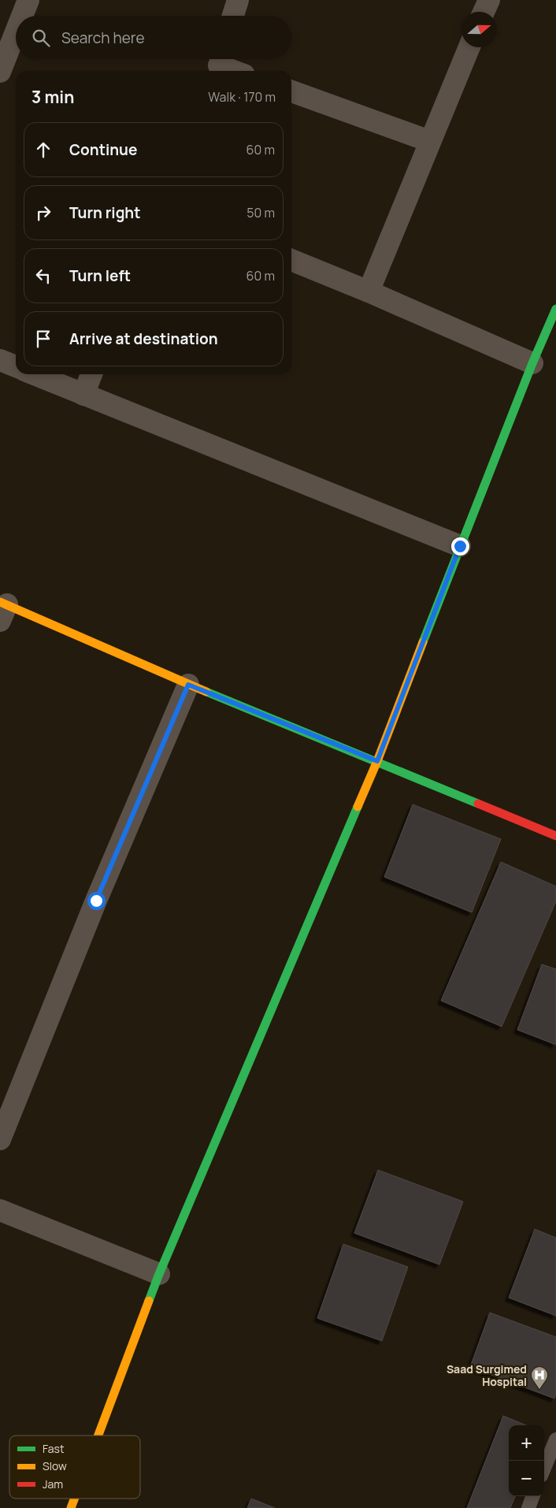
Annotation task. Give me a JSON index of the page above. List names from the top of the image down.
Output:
{
  "places": {
    "hospital": ["Saad Surgimed Hospital"]
  },
  "legend": ["Fast", "Slow", "Jam"],
  "north": "right",
  "page": {
    "search": "Search here",
    "heading": ["3 min", "Walk · 170 m"],
    "list": [
      ["Continue", "60 m"],
      ["Turn right", "50 m"],
      ["Turn left", "60 m"],
      "Arrive at destination"
    ],
    "map_buttons": ["+", "−"]
  }
}
